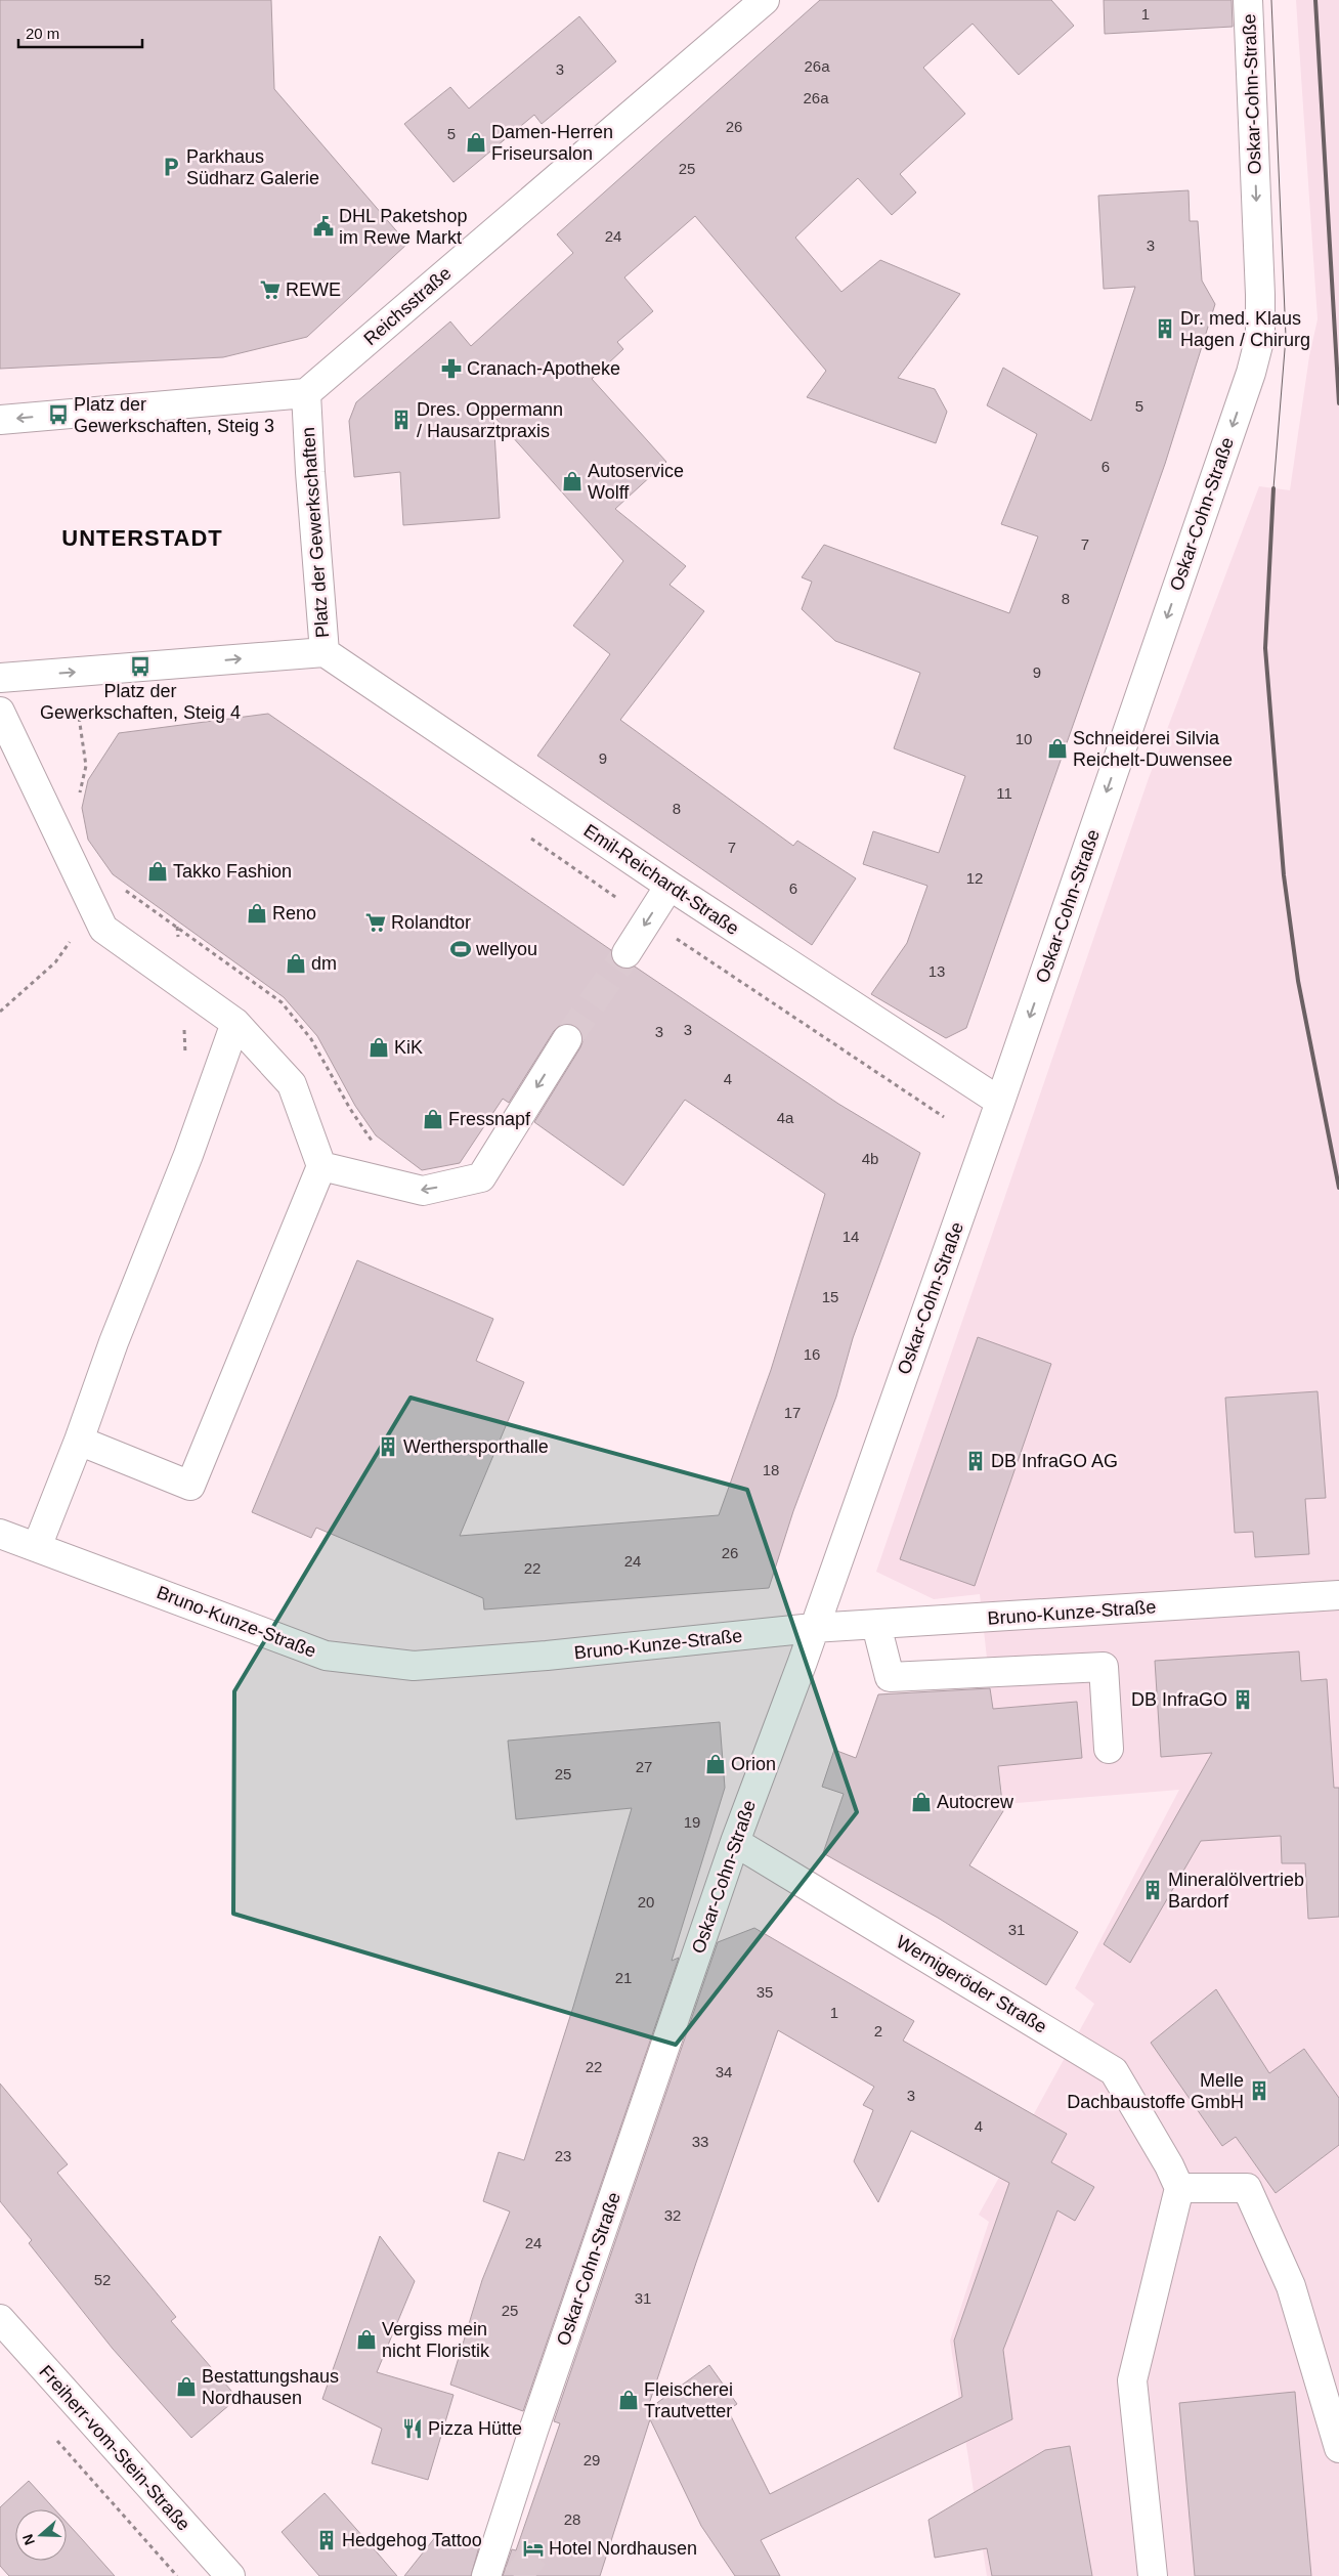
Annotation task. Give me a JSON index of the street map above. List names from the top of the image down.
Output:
{
  "streets": {
    "street": [
      "Oskar-Cohn-Straße",
      "Reichsstraße",
      "Platz der Gewerkschaften",
      "Emil-Reichardt-Straße",
      "Bruno-Kunze-Straße",
      "Wernigeröder Straße",
      "Freiherr-vom-Stein-Straße"
    ]
  },
  "crossings": [
    ["Oskar-Cohn-Straße", "Emil-Reichardt-Straße"],
    ["Oskar-Cohn-Straße", "Bruno-Kunze-Straße"],
    ["Oskar-Cohn-Straße", "Wernigeröder Straße"],
    ["Reichsstraße", "Platz der Gewerkschaften"],
    ["Platz der Gewerkschaften", "Emil-Reichardt-Straße"]
  ],
  "one_way": ["Oskar-Cohn-Straße", "Platz der Gewerkschaften"],
  "districts": ["UNTERSTADT"],
  "places": {
    "shop": [
      "Damen-Herren Friseursalon",
      "Autoservice Wolff",
      "Schneiderei Silvia Reichelt-Duwensee",
      "Takko Fashion",
      "Reno",
      "dm",
      "KiK",
      "Fressnapf",
      "Orion",
      "Autocrew",
      "Vergiss mein nicht Floristik",
      "Bestattungshaus Nordhausen",
      "Fleischerei Trautvetter"
    ],
    "parking": ["Parkhaus Südharz Galerie"],
    "public building": ["DHL Paketshop im Rewe Markt"],
    "supermarket": ["REWE", "Rolandtor"],
    "building": [
      "Dr. med. Klaus Hagen / Chirurg",
      "Dres. Oppermann / Hausarztpraxis",
      "Werthersporthalle",
      "DB InfraGO AG",
      "DB InfraGO",
      "Mineralölvertrieb Bardorf",
      "Melle Dachbaustoffe GmbH",
      "Hedgehog Tattoo"
    ],
    "pharmacy": ["Cranach-Apotheke"],
    "bus stop": ["Platz der Gewerkschaften, Steig 3", "Platz der Gewerkschaften, Steig 4"],
    "sports": ["wellyou"],
    "restaurant": ["Pizza Hütte"],
    "hotel": ["Hotel Nordhausen"]
  },
  "house_numbers": [
    "1",
    "26a",
    "3",
    "26a",
    "26",
    "5",
    "25",
    "24",
    "3",
    "5",
    "6",
    "7",
    "8",
    "9",
    "10",
    "9",
    "11",
    "8",
    "7",
    "12",
    "6",
    "13",
    "3",
    "3",
    "4",
    "4a",
    "4b",
    "14",
    "15",
    "16",
    "17",
    "18",
    "26",
    "24",
    "22",
    "27",
    "25",
    "19",
    "20",
    "31",
    "21",
    "35",
    "1",
    "2",
    "22",
    "34",
    "3",
    "4",
    "33",
    "23",
    "32",
    "24",
    "52",
    "31",
    "25",
    "29",
    "28"
  ],
  "scale_bar": "20 m",
  "north": "left"
}
